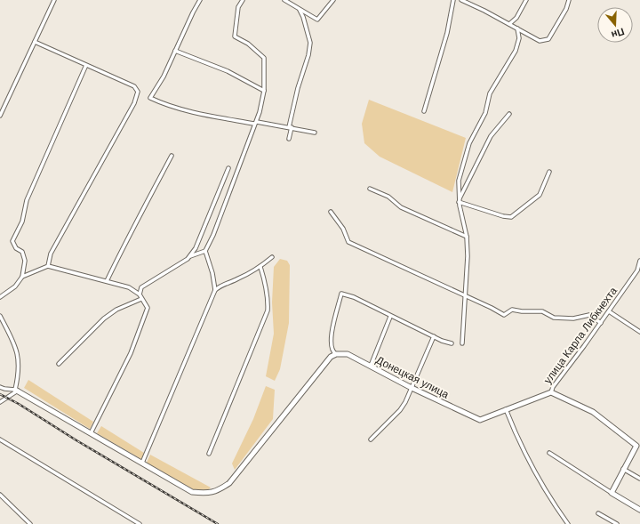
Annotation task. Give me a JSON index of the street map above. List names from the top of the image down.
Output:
{
  "streets": {
    "street": ["улица Карла Либкнехта", "Донецкая улица"]
  },
  "crossings": [
    ["улица Карла Либкнехта", "Донецкая улица"]
  ],
  "north": "bottom"
}
